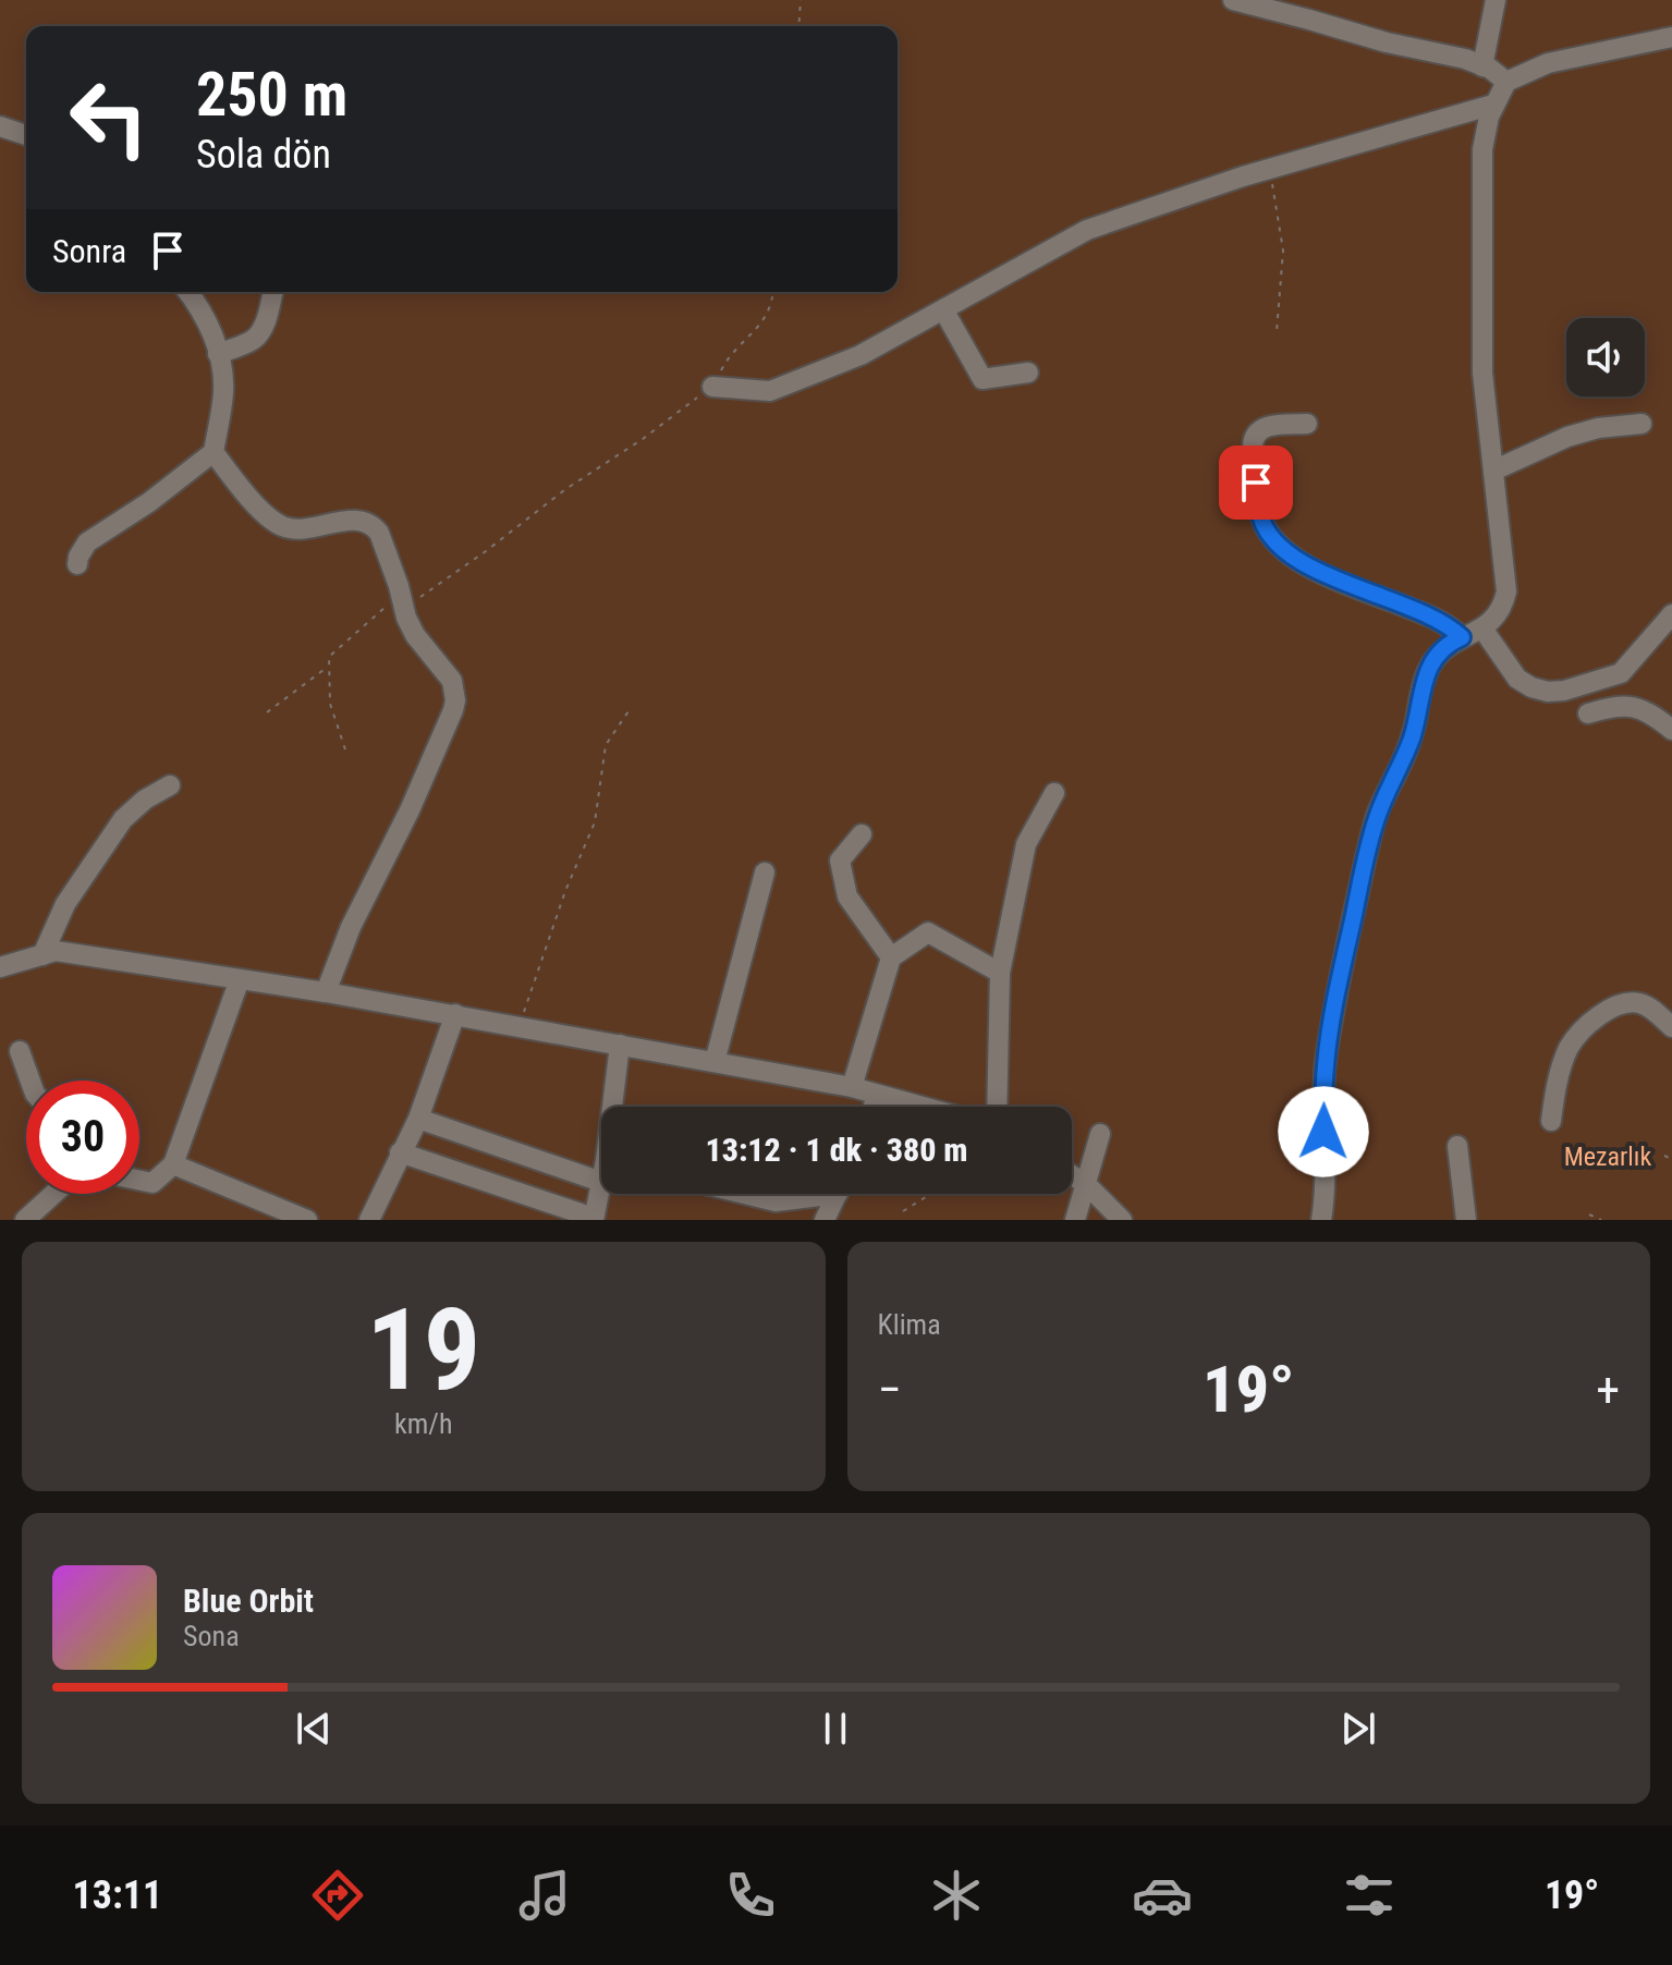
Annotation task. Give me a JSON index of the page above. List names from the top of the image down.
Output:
{
  "parks": ["Mezarlık"],
  "page": {
    "turn": ["250 m", "Sola dön"],
    "then": "Sonra",
    "limit": "30",
    "trip": "13:12 · 1 dk · 380 m",
    "tile": [
      ["19", "km/h"],
      "Klima"
    ],
    "heat": ["−", "19°", "+"],
    "song": ["Blue Orbit", "Sona"],
    "tabs": ["13:11", "19°"]
  }
}
